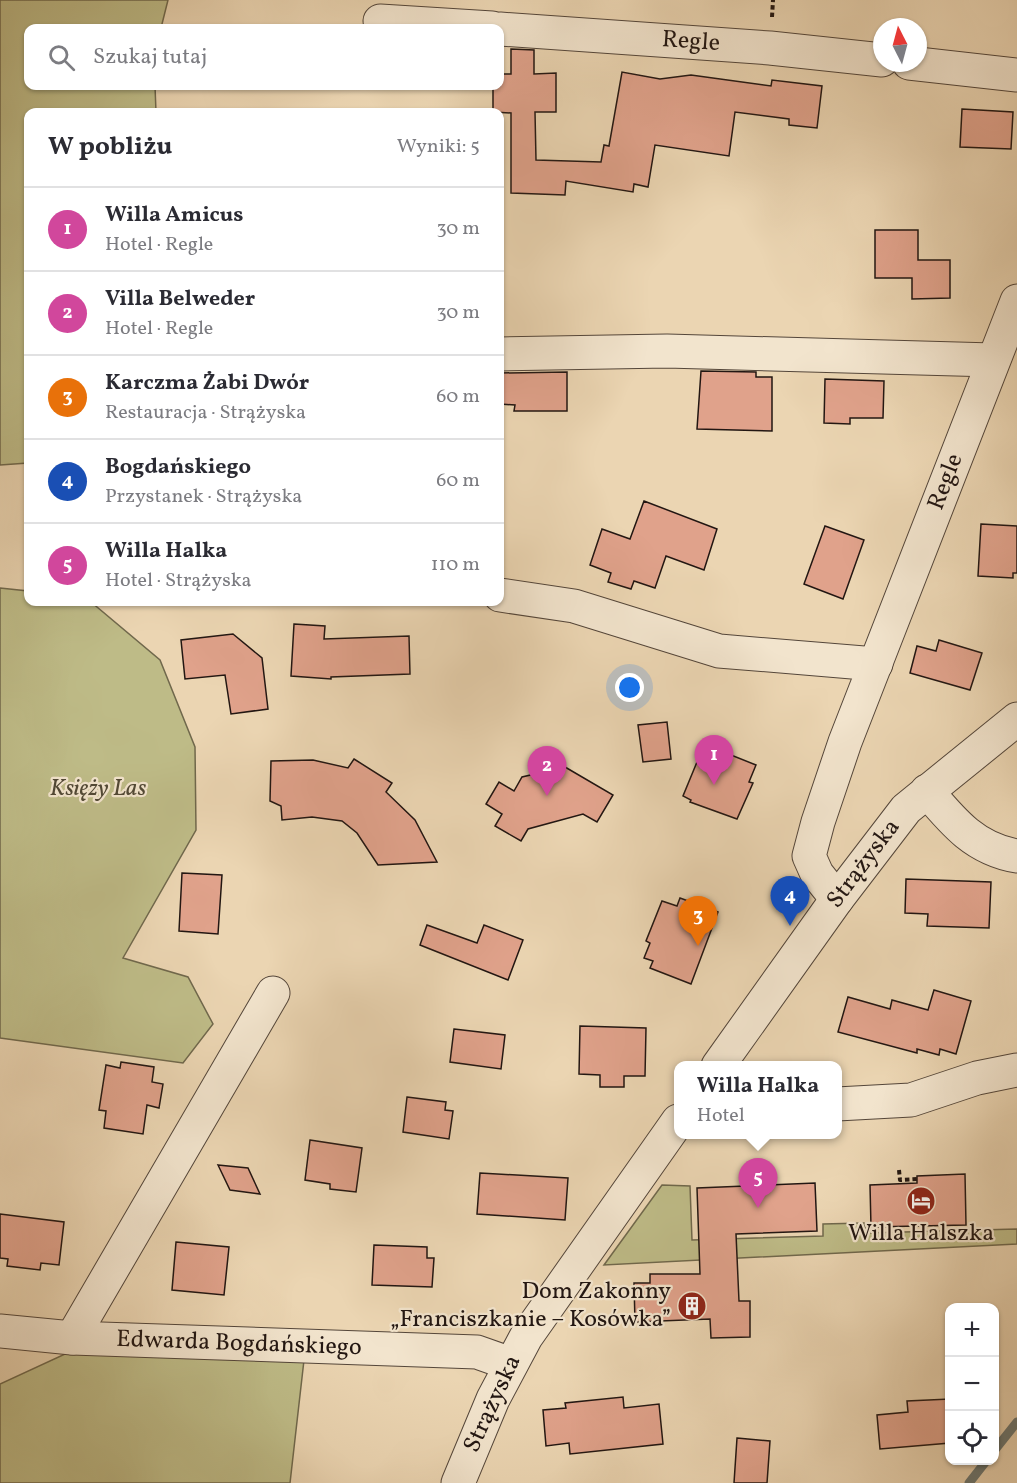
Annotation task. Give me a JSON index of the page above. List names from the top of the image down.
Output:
{
  "streets": {
    "street": ["Regle", "Strążyska", "Edwarda Bogdańskiego"]
  },
  "crossings": [
    ["Regle", "Strążyska"],
    ["Strążyska", "Edwarda Bogdańskiego"]
  ],
  "parks": ["Księży Las"],
  "places": {
    "hotel": ["Willa Halszka"],
    "building": ["Dom Zakonny „Franciszkanie – Kosówka”"]
  },
  "north": "top",
  "page": {
    "search": "Szukaj tutaj",
    "heading": ["W pobliżu", "Wyniki: 5"],
    "list": [
      {
        "mark": "1",
        "name": "Willa Amicus",
        "note": "Hotel · Regle",
        "value": "30 m"
      },
      {
        "mark": "2",
        "name": "Villa Belweder",
        "note": "Hotel · Regle",
        "value": "30 m"
      },
      {
        "mark": "3",
        "name": "Karczma Żabi Dwór",
        "note": "Restauracja · Strążyska",
        "value": "60 m"
      },
      {
        "mark": "4",
        "name": "Bogdańskiego",
        "note": "Przystanek · Strążyska",
        "value": "60 m"
      },
      {
        "mark": "5",
        "name": "Willa Halka",
        "note": "Hotel · Strążyska",
        "value": "110 m"
      }
    ],
    "pins": [
      "1",
      "2",
      "4",
      "3",
      "5"
    ],
    "popup": ["Willa Halka", "Hotel"],
    "map_buttons": ["+", "−"]
  }
}
